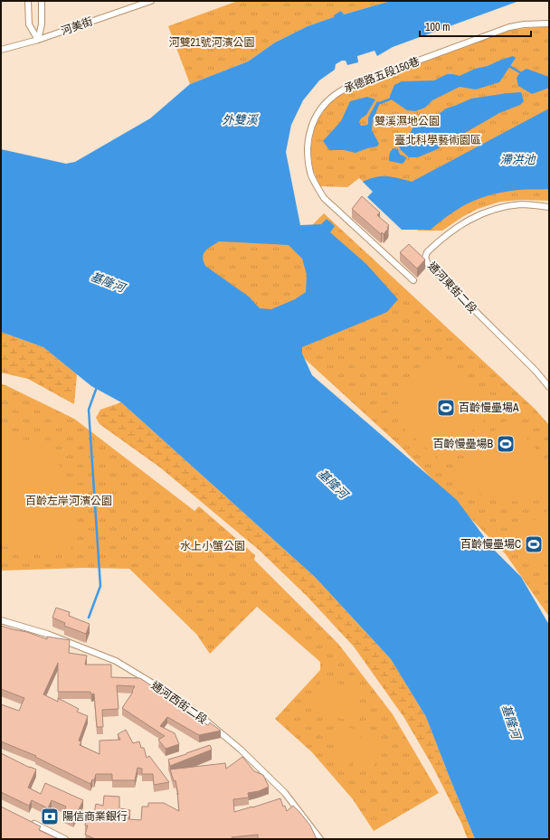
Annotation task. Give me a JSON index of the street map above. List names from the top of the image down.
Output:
{
  "streets": {
    "street": [
      "河美街",
      "承德路五段150巷",
      "通河東街二段",
      "通河西街二段"
    ]
  },
  "water": ["外雙溪", "滯洪池", "基隆河"],
  "parks": [
    "河雙21號河濱公園",
    "雙溪濕地公園",
    "臺北科學藝術園區",
    "百齡左岸河濱公園",
    "水上小蟹公園"
  ],
  "places": {
    "sports": ["百齡慢壘場A", "百齡慢壘場B", "百齡慢壘場C"],
    "bank": ["陽信商業銀行"]
  },
  "scale_bar": "100 m"
}
